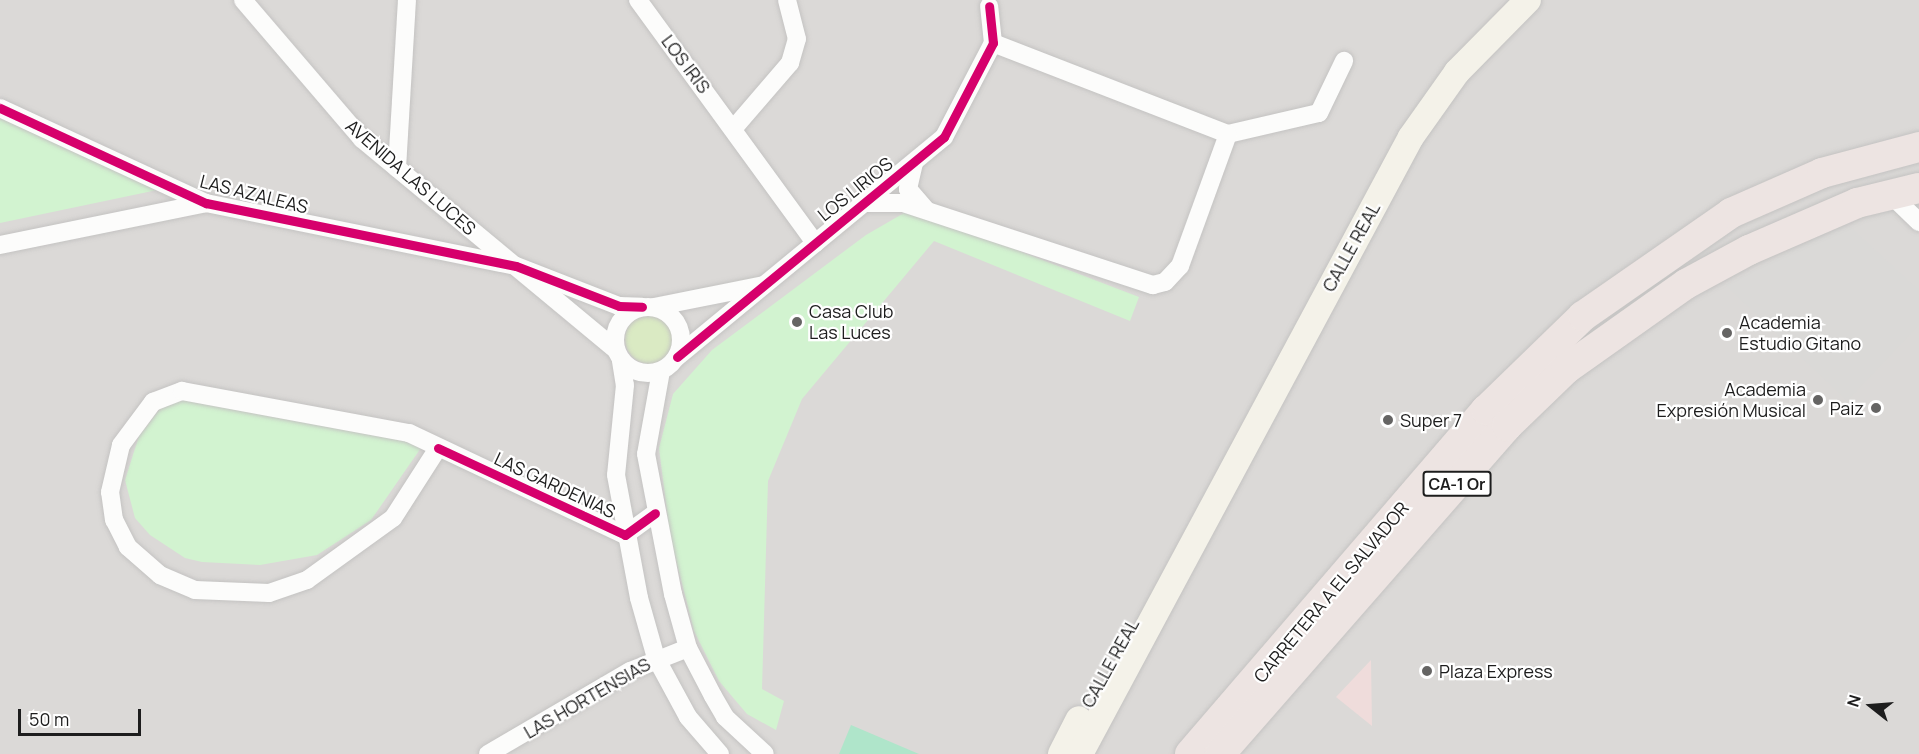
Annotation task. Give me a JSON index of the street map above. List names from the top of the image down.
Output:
{
  "streets": {
    "highway": ["CA-1 Or", "CARRETERA A EL SALVADOR"],
    "main road": ["CALLE REAL"],
    "street": [
      "LOS IRIS",
      "AVENIDA LAS LUCES",
      "LOS LIRIOS",
      "LAS AZALEAS",
      "LAS GARDENIAS",
      "LAS HORTENSIAS"
    ]
  },
  "crossings": [
    ["LOS IRIS", "LOS LIRIOS"],
    ["AVENIDA LAS LUCES", "LOS LIRIOS"],
    ["AVENIDA LAS LUCES", "LAS AZALEAS"]
  ],
  "places": [
    "Casa Club Las Luces",
    "Academia Estudio Gitano",
    "Academia Expresión Musical",
    "Paiz",
    "Super 7",
    "Plaza Express"
  ],
  "scale_bar": "50 m",
  "north": "left"
}
